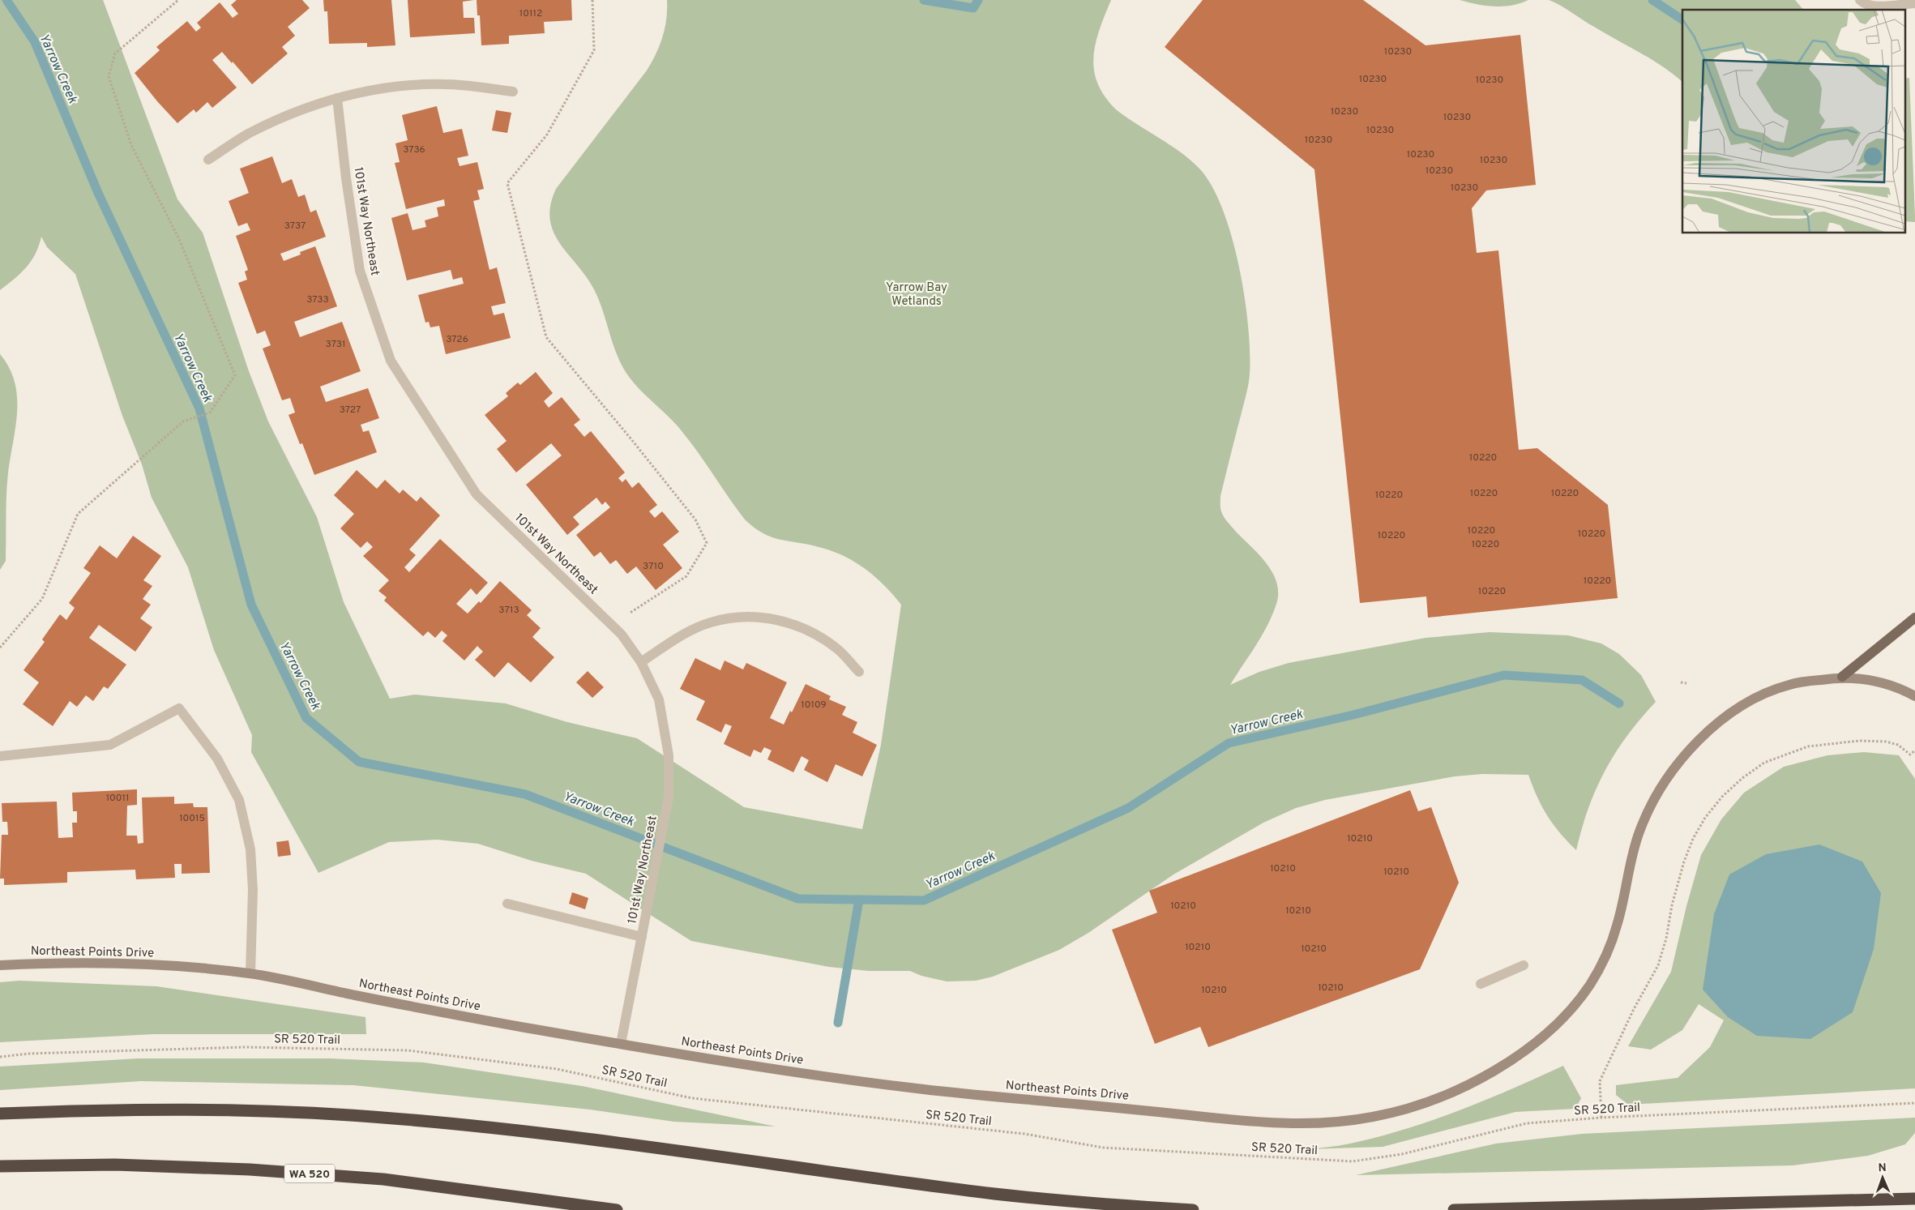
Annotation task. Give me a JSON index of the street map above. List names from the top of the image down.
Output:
{
  "streets": {
    "highway": ["WA 520"],
    "street": ["101st Way Northeast", "Northeast Points Drive"],
    "path": ["SR 520 Trail"]
  },
  "crossings": [
    ["101st Way Northeast", "Northeast Points Drive"]
  ],
  "water": ["Yarrow Creek"],
  "parks": ["Yarrow Bay Wetlands"],
  "house_numbers": [
    "10112",
    "10230",
    "10230",
    "10230",
    "10230",
    "10230",
    "10230",
    "10230",
    "3736",
    "10230",
    "10230",
    "10230",
    "10230",
    "3737",
    "3733",
    "3726",
    "3731",
    "3727",
    "10220",
    "10220",
    "10220",
    "10220",
    "10220",
    "10220",
    "10220",
    "10220",
    "3710",
    "10220",
    "10220",
    "3713",
    "10109",
    "10011",
    "10015",
    "10210",
    "10210",
    "10210",
    "10210",
    "10210",
    "10210",
    "10210",
    "10210",
    "10210"
  ],
  "north": "top"
}
